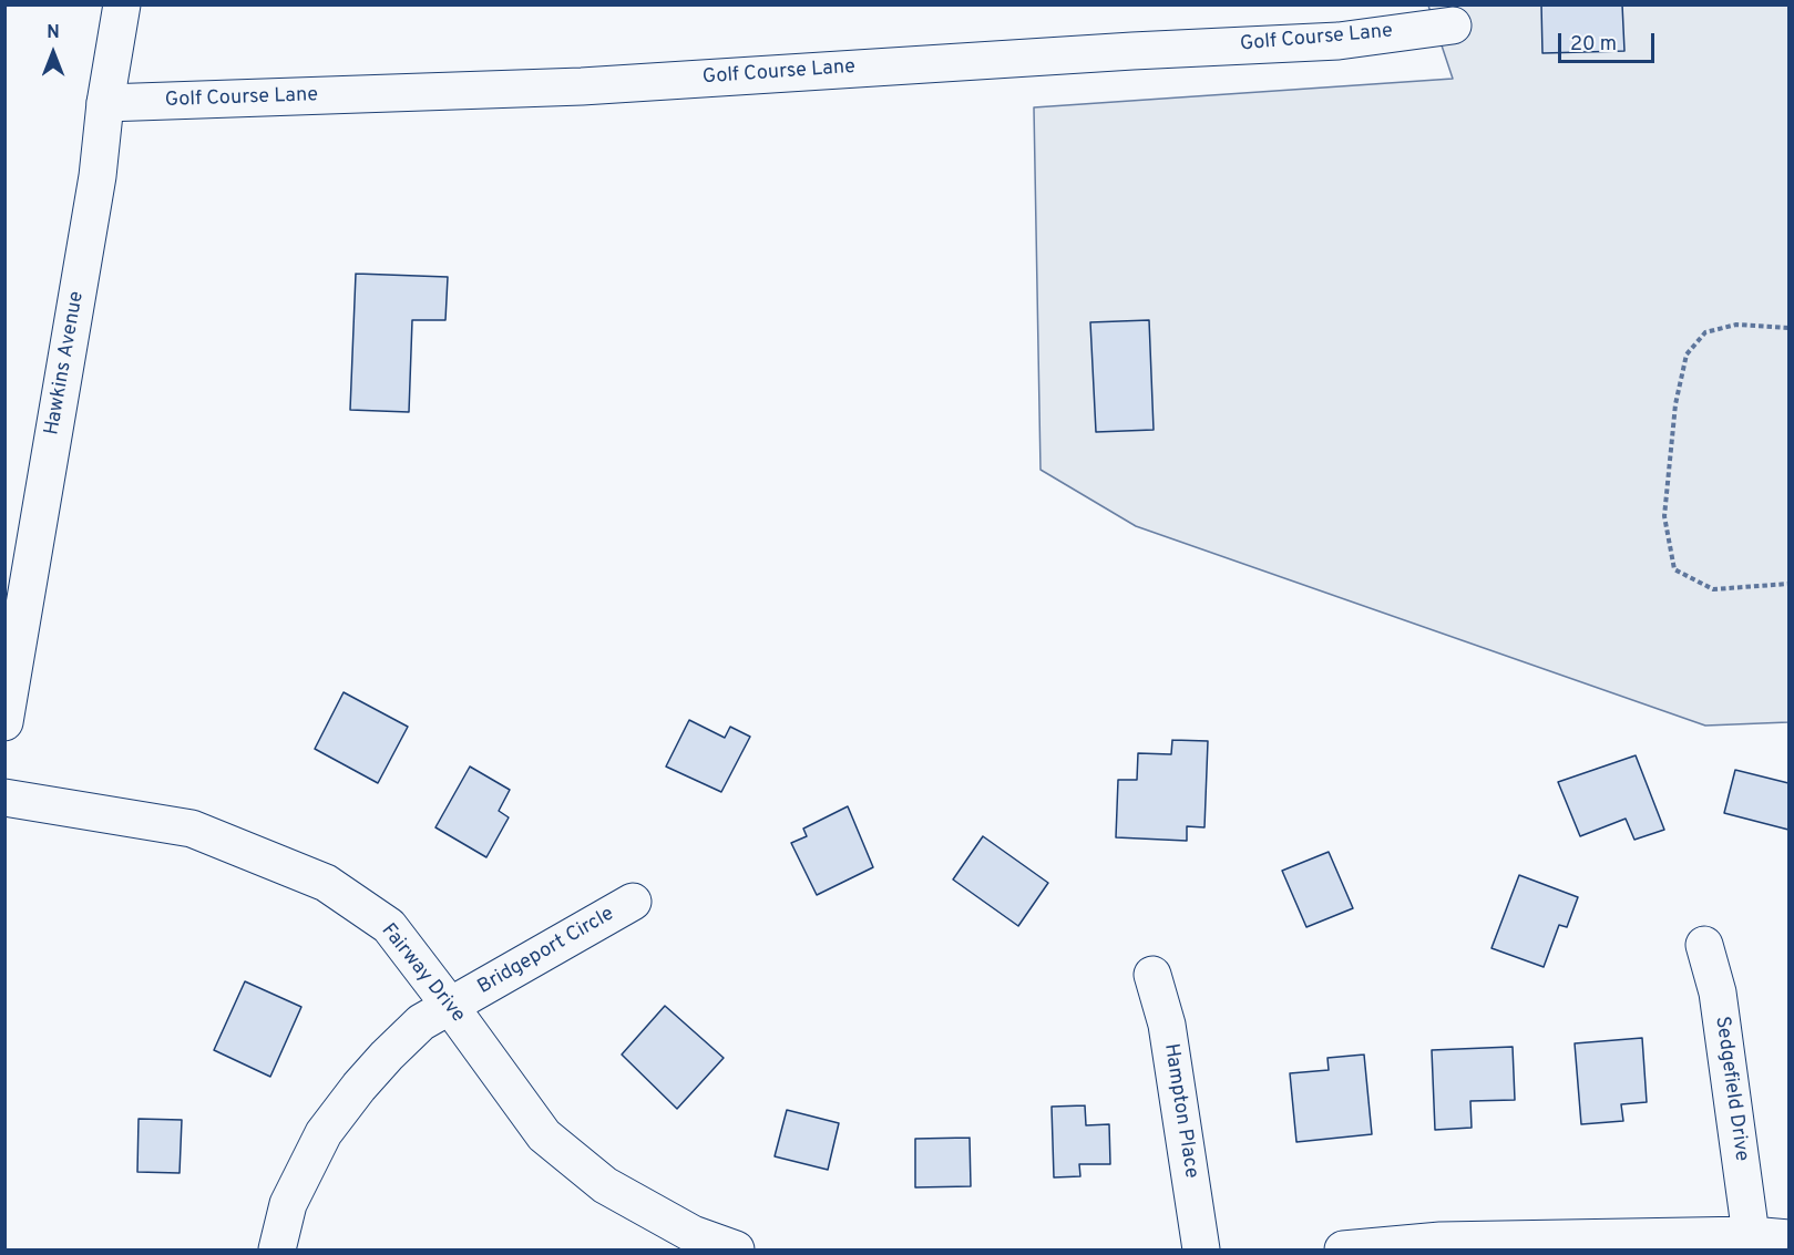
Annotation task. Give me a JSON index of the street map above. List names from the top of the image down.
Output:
{
  "streets": {
    "street": [
      "Golf Course Lane",
      "Hawkins Avenue",
      "Bridgeport Circle",
      "Fairway Drive",
      "Sedgefield Drive",
      "Hampton Place"
    ]
  },
  "crossings": [
    ["Golf Course Lane", "Hawkins Avenue"],
    ["Bridgeport Circle", "Fairway Drive"]
  ],
  "scale_bar": "20 m",
  "north": "top"
}
